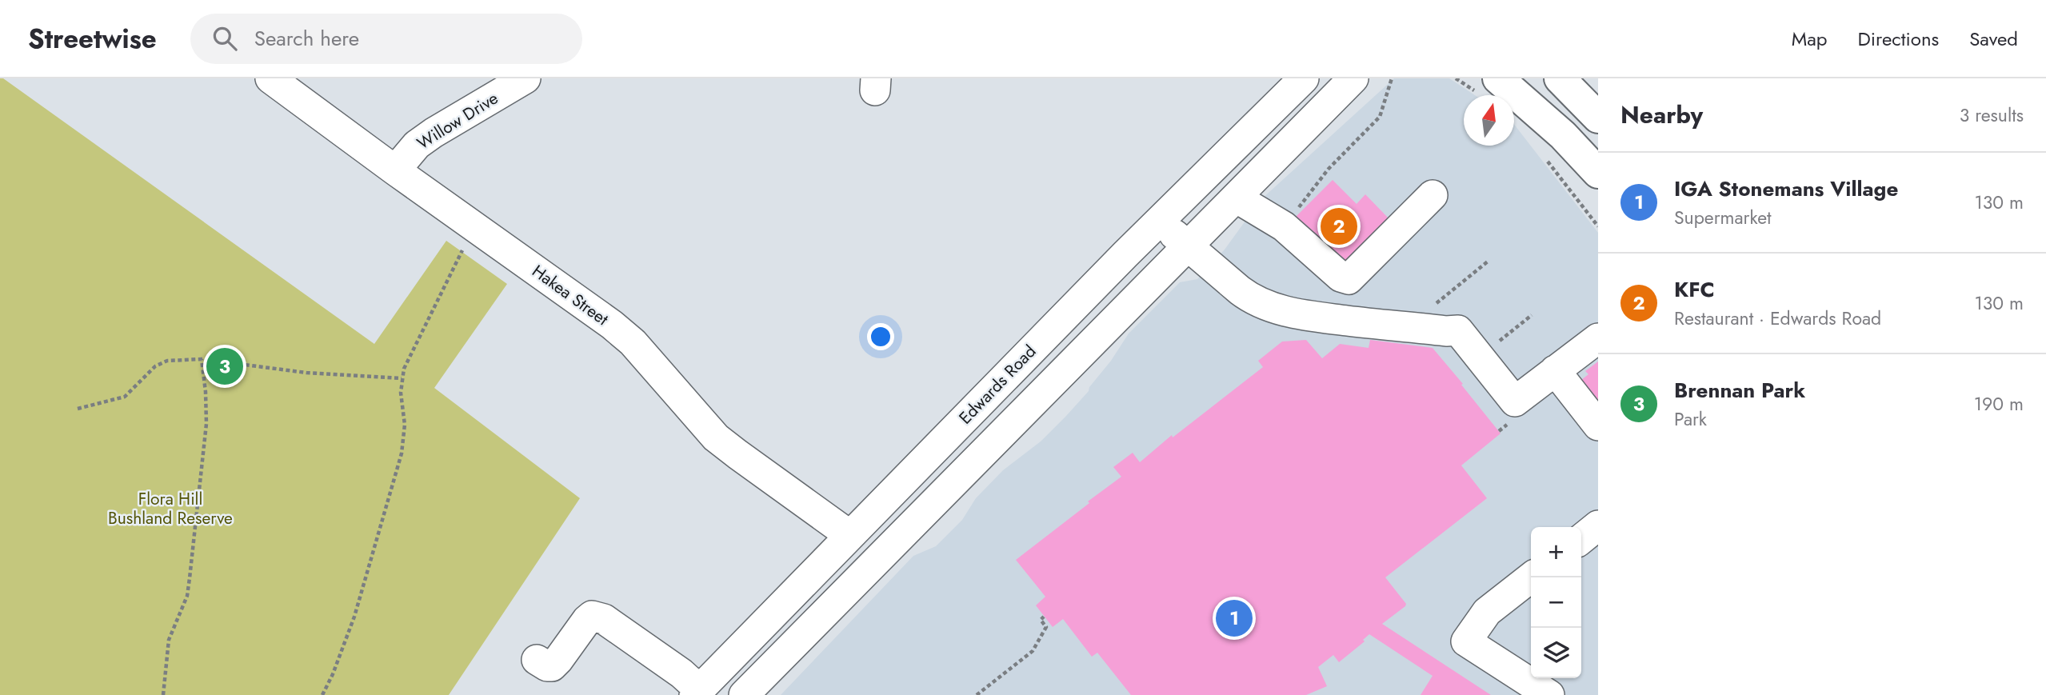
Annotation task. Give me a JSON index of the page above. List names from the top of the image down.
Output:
{
  "streets": {
    "street": ["Willow Drive", "Hakea Street", "Edwards Road"]
  },
  "crossings": [
    ["Willow Drive", "Hakea Street"],
    ["Hakea Street", "Edwards Road"]
  ],
  "parks": ["Flora Hill Bushland Reserve"],
  "north": "top",
  "page": {
    "header": "Streetwise",
    "search": "Search here",
    "nav": ["Map", "Directions", "Saved"],
    "heading": ["Nearby", "3 results"],
    "list": [
      {
        "mark": "1",
        "name": "IGA Stonemans Village",
        "note": "Supermarket",
        "value": "130 m"
      },
      {
        "mark": "2",
        "name": "KFC",
        "note": "Restaurant · Edwards Road",
        "value": "130 m"
      },
      {
        "mark": "3",
        "name": "Brennan Park",
        "note": "Park",
        "value": "190 m"
      }
    ],
    "pins": ["2", "3", "1"],
    "map_buttons": ["+", "−"]
  }
}
